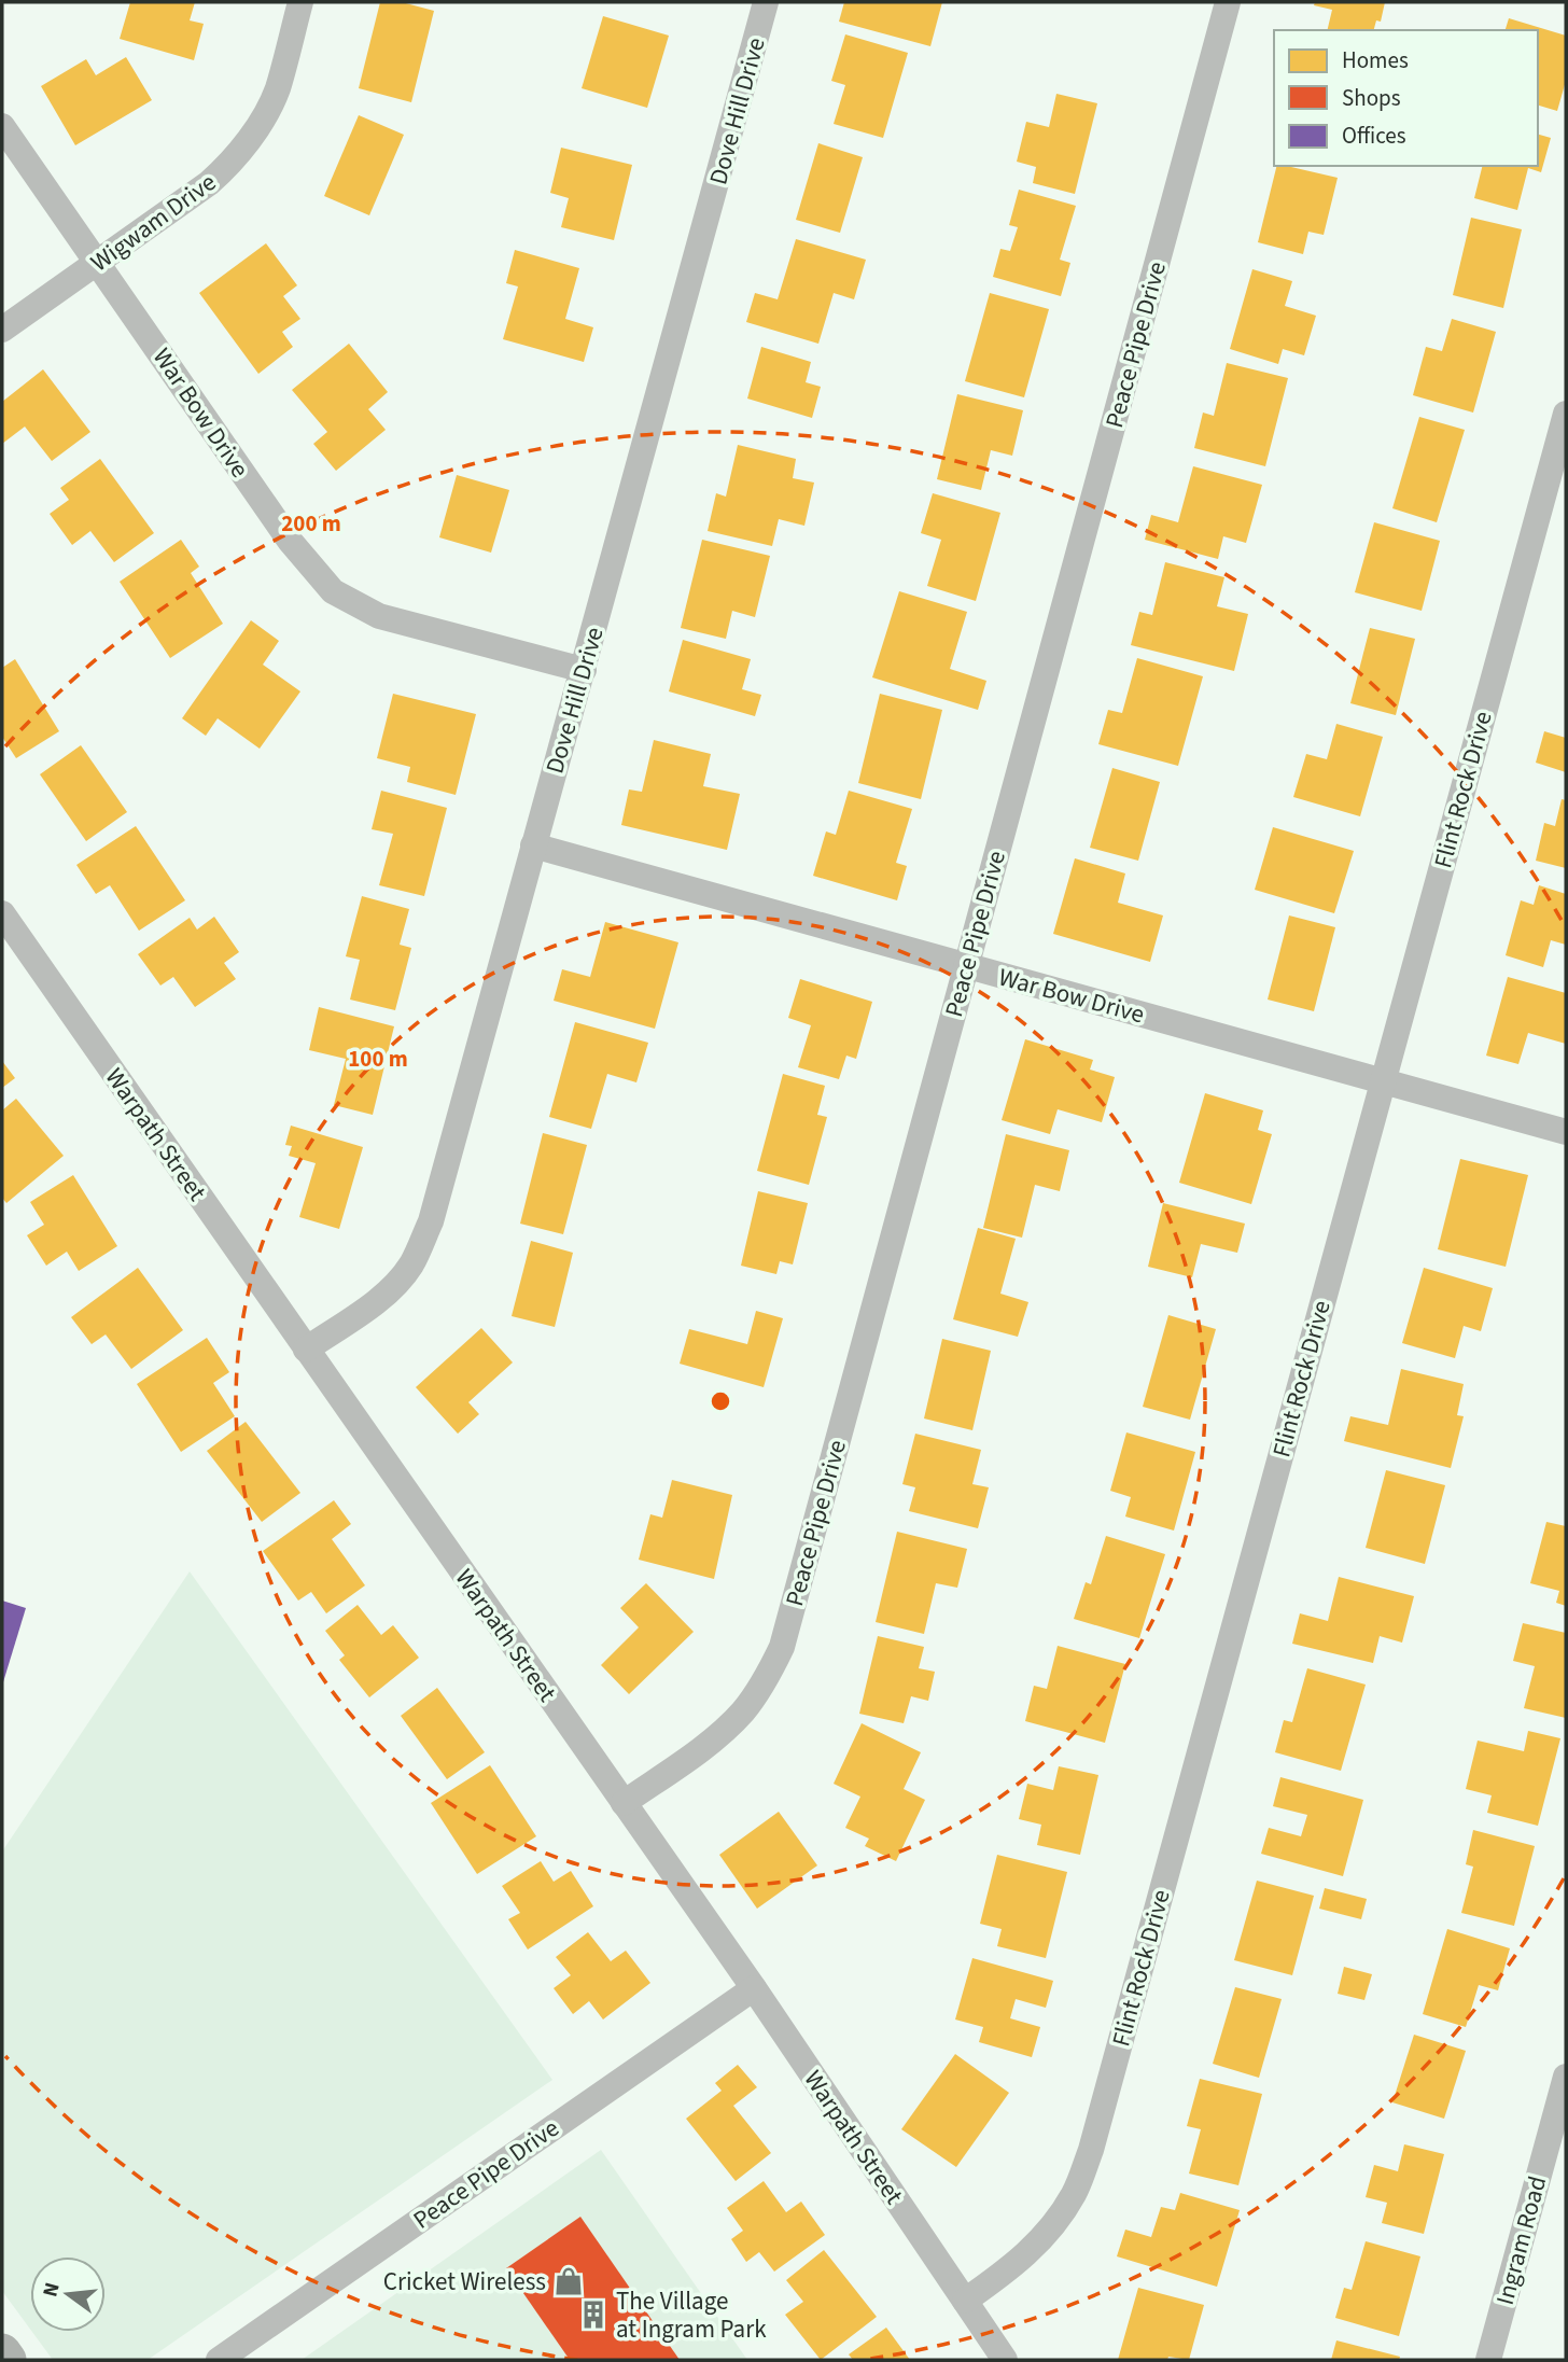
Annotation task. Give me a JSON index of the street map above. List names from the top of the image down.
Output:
{
  "streets": {
    "street": [
      "Dove Hill Drive",
      "Wigwam Drive",
      "Peace Pipe Drive",
      "War Bow Drive",
      "Flint Rock Drive",
      "Warpath Street",
      "Ingram Road"
    ]
  },
  "crossings": [
    ["Dove Hill Drive", "War Bow Drive"],
    ["Dove Hill Drive", "Warpath Street"],
    ["Wigwam Drive", "War Bow Drive"],
    ["Peace Pipe Drive", "War Bow Drive"],
    ["Peace Pipe Drive", "Warpath Street"],
    ["War Bow Drive", "Flint Rock Drive"],
    ["Flint Rock Drive", "Warpath Street"]
  ],
  "places": {
    "shop": ["Cricket Wireless"],
    "building": ["The Village at Ingram Park"]
  },
  "legend": ["Homes", "Shops", "Offices"],
  "north": "left",
  "rings": ["200 m", "100 m"]
}
